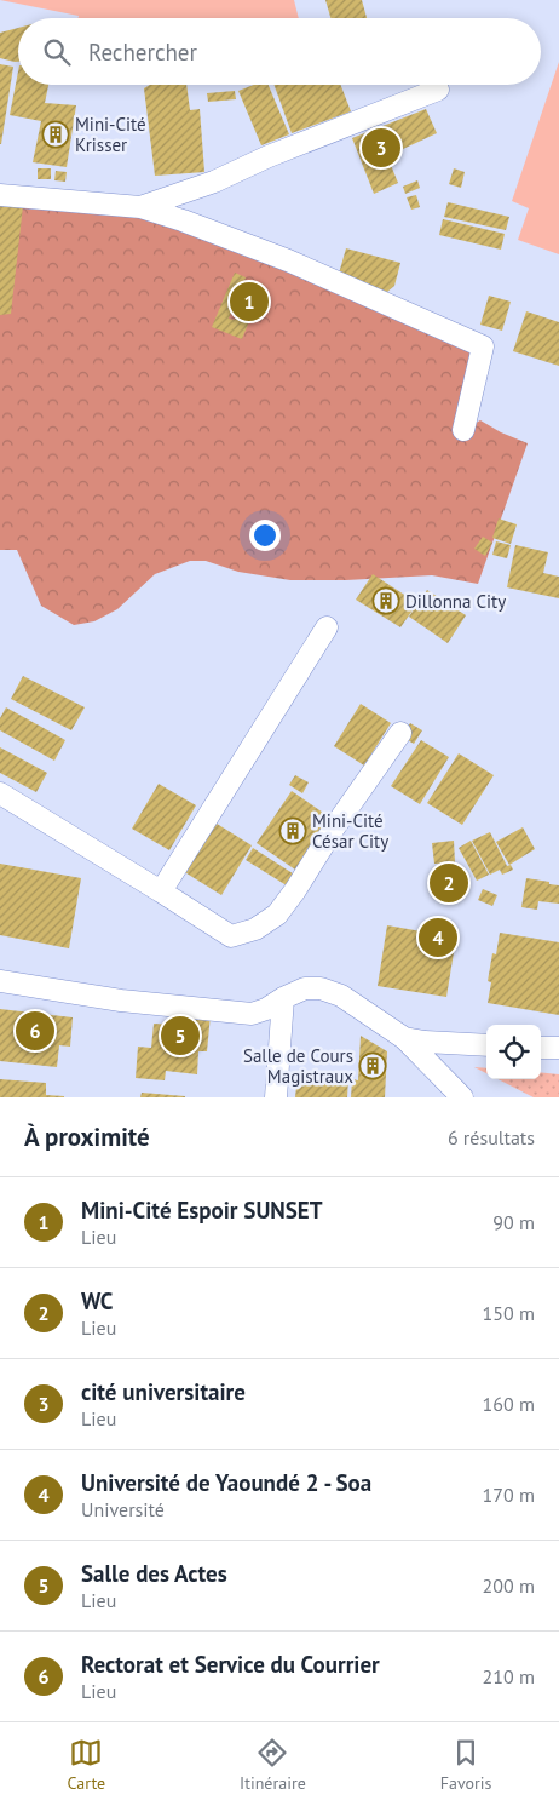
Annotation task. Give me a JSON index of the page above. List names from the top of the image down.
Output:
{
  "places": {
    "building": [
      "Mini-Cité Krisser",
      "Dillonna City",
      "Mini-Cité César City",
      "Salle de Cours Magistraux"
    ]
  },
  "page": {
    "search": "Rechercher",
    "pins": [
      "3",
      "1",
      "2",
      "4",
      "6",
      "5"
    ],
    "heading": ["À proximité", "6 résultats"],
    "list": [
      {
        "mark": "1",
        "name": "Mini-Cité Espoir SUNSET",
        "note": "Lieu",
        "value": "90 m"
      },
      {
        "mark": "2",
        "name": "WC",
        "note": "Lieu",
        "value": "150 m"
      },
      {
        "mark": "3",
        "name": "cité universitaire",
        "note": "Lieu",
        "value": "160 m"
      },
      {
        "mark": "4",
        "name": "Université de Yaoundé 2 - Soa",
        "note": "Université",
        "value": "170 m"
      },
      {
        "mark": "5",
        "name": "Salle des Actes",
        "note": "Lieu",
        "value": "200 m"
      },
      {
        "mark": "6",
        "name": "Rectorat et Service du Courrier",
        "note": "Lieu",
        "value": "210 m"
      }
    ],
    "nav": ["Carte", "Itinéraire", "Favoris"]
  }
}
